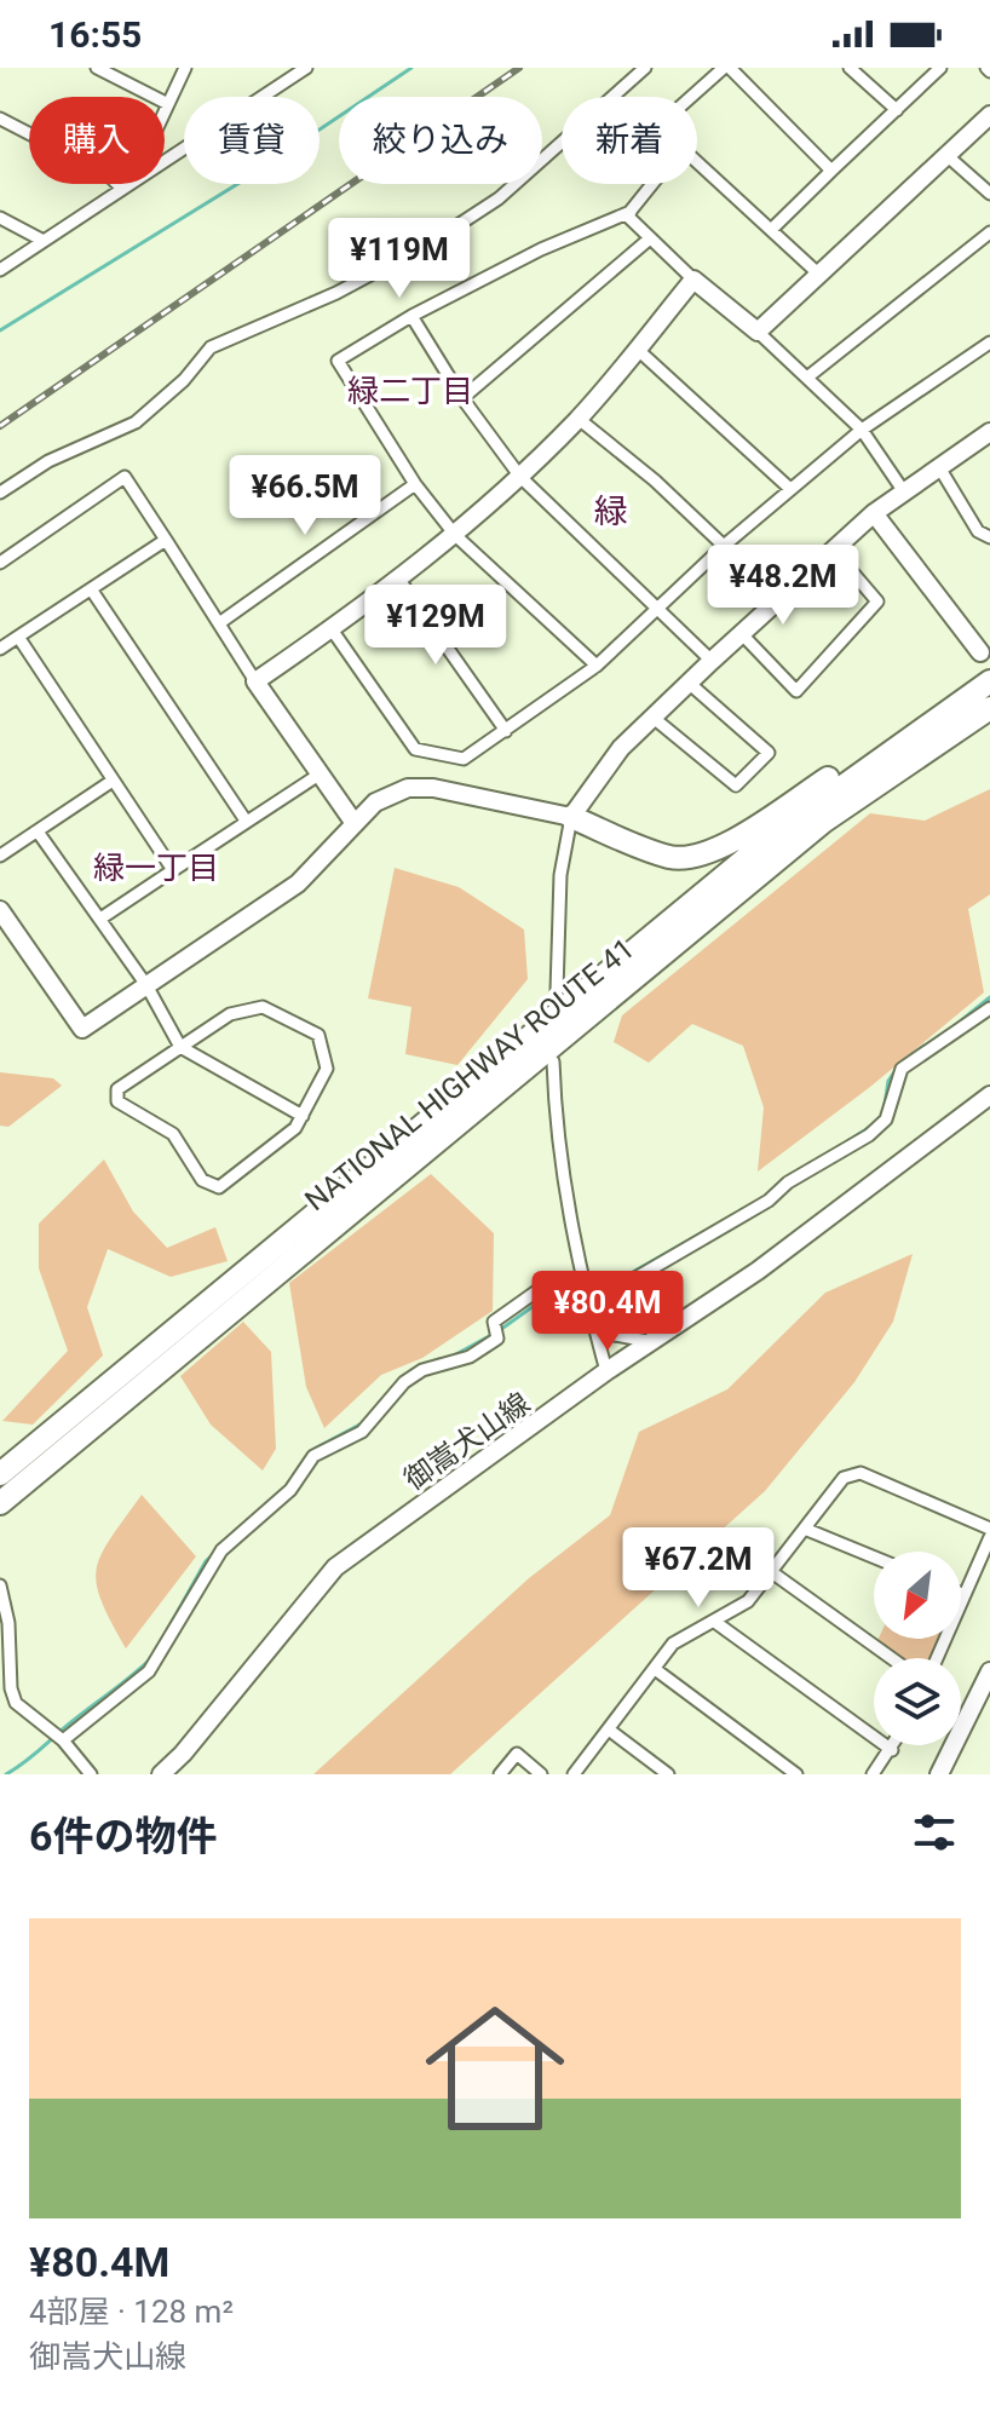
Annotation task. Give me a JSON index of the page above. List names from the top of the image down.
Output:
{
  "streets": {
    "highway": ["NATIONAL HIGHWAY ROUTE 41"],
    "street": ["御嵩犬山線"]
  },
  "districts": ["緑二丁目", "緑", "緑一丁目"],
  "north": "bottom left",
  "page": {
    "status": "16:55",
    "chip": [
      "購入",
      "賃貸",
      "絞り込み",
      "新着"
    ],
    "price": [
      "¥119M",
      "¥66.5M",
      "¥48.2M",
      "¥129M",
      "¥80.4M",
      "¥67.2M"
    ],
    "heading": "6件の物件",
    "list": [
      {
        "name": "¥80.4M",
        "note": "4部屋 · 128 m² · 御嵩犬山線"
      }
    ]
  }
}
